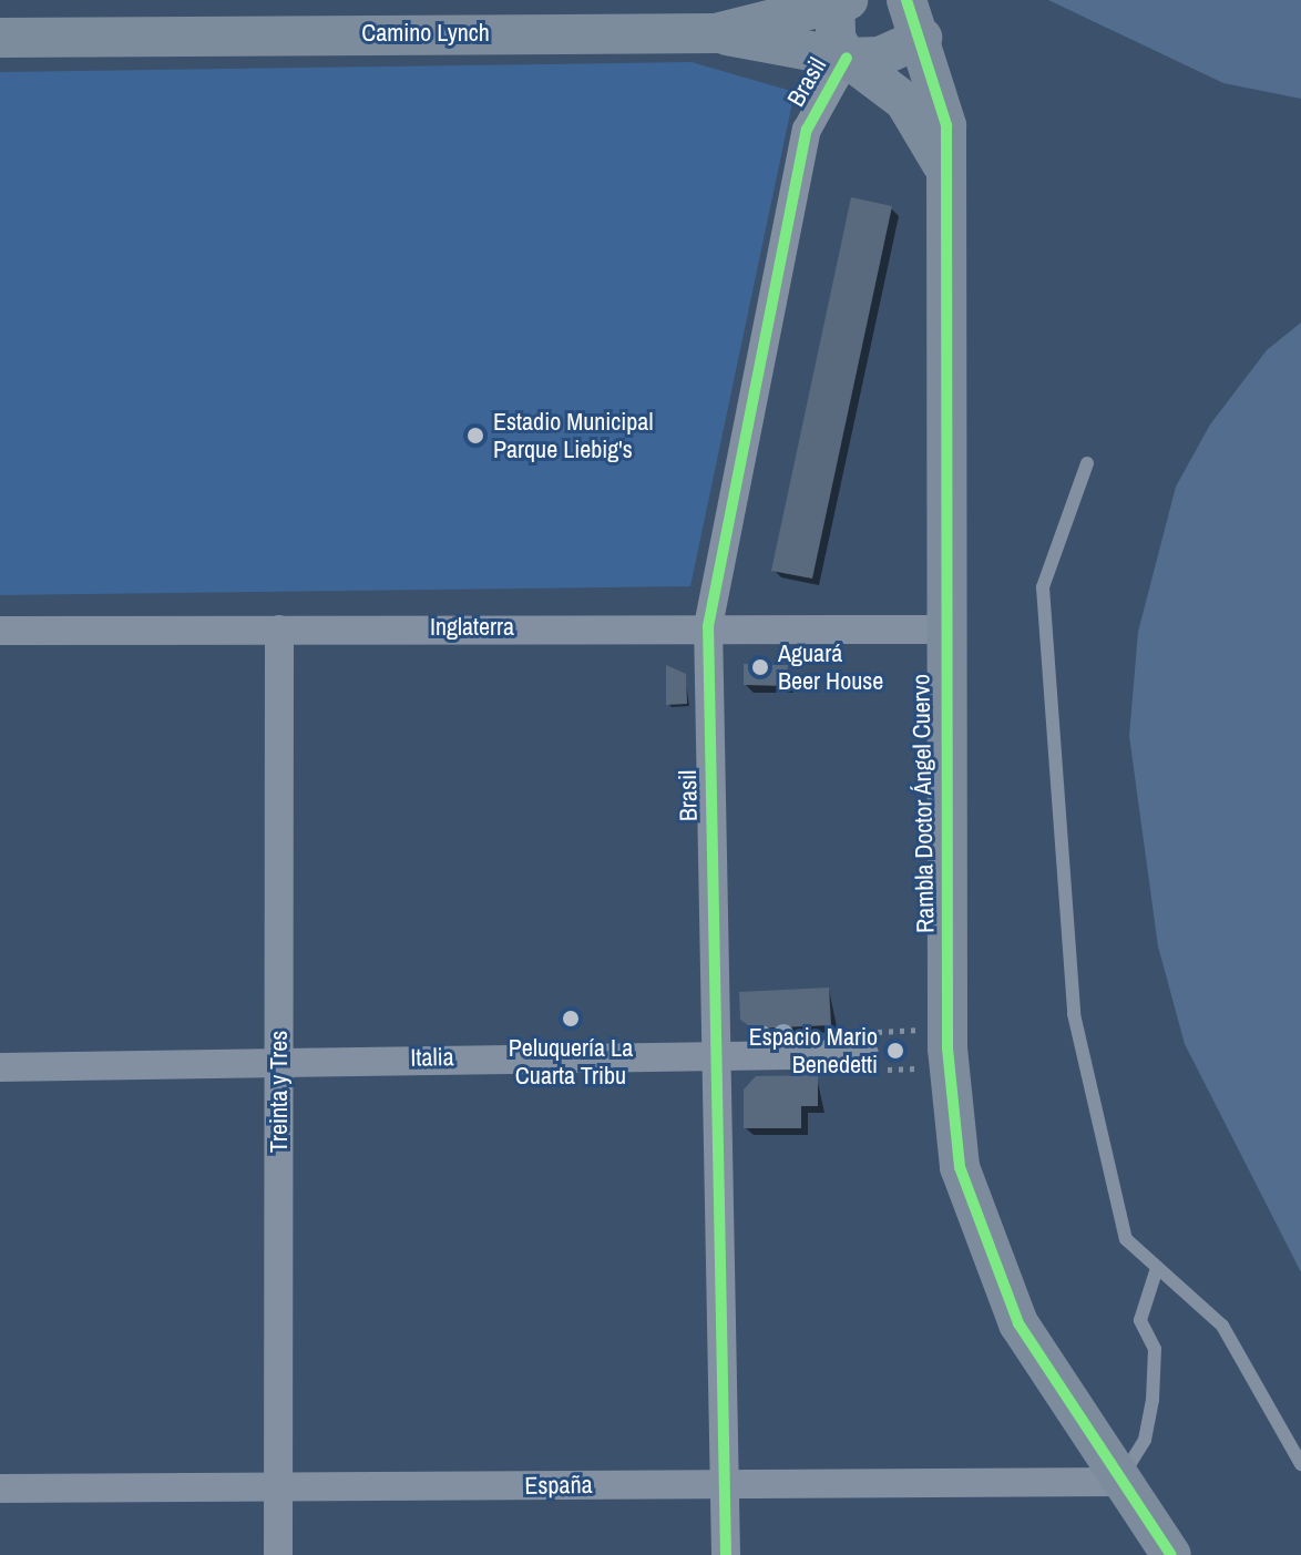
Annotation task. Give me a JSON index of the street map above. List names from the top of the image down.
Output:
{
  "streets": {
    "street": [
      "Camino Lynch",
      "Brasil",
      "Inglaterra",
      "Rambla Doctor Ángel Cuervo",
      "Italia",
      "Treinta y Tres",
      "España"
    ]
  },
  "crossings": [
    ["Brasil", "Inglaterra"],
    ["Brasil", "Italia"],
    ["Brasil", "España"],
    ["Inglaterra", "Rambla Doctor Ángel Cuervo"],
    ["Inglaterra", "Treinta y Tres"],
    ["Rambla Doctor Ángel Cuervo", "España"],
    ["Italia", "Treinta y Tres"],
    ["Treinta y Tres", "España"]
  ],
  "places": [
    "Estadio Municipal Parque Liebig's",
    "Aguará Beer House",
    "Peluquería La Cuarta Tribu",
    "Espacio Mario Benedetti"
  ]
}
